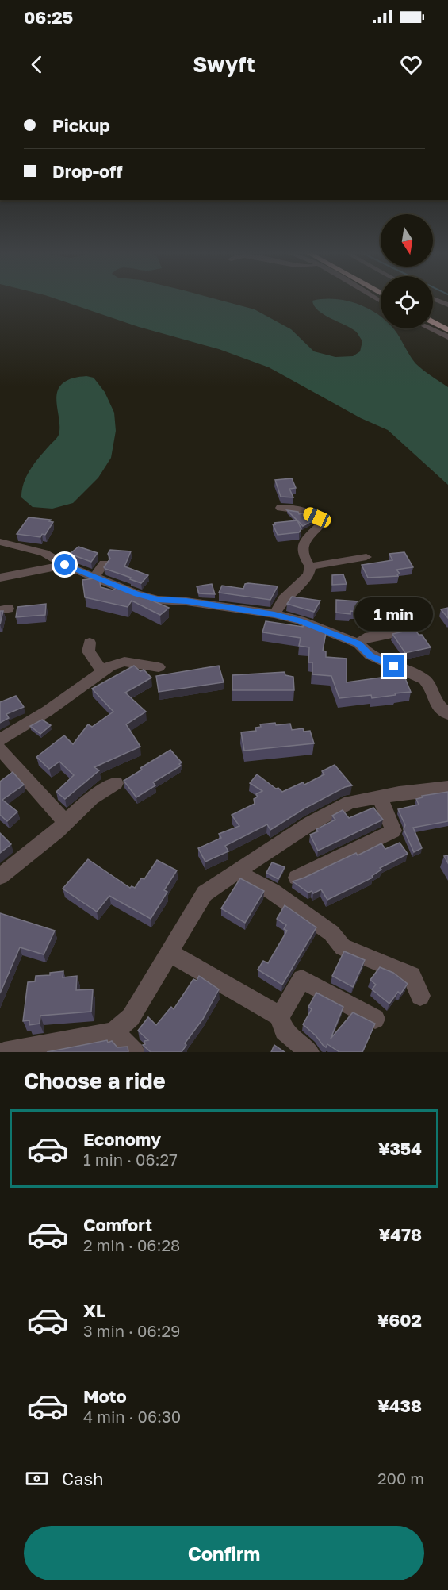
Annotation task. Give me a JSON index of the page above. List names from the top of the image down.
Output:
{
  "north": "bottom",
  "page": {
    "status": "06:25",
    "header": "Swyft",
    "banner": ["Pickup", "Drop-off"],
    "bubble": "1 min",
    "heading": "Choose a ride",
    "list": [
      {
        "name": "Economy",
        "note": "1 min · 06:27",
        "value": "¥354"
      },
      {
        "name": "Comfort",
        "note": "2 min · 06:28",
        "value": "¥478"
      },
      {
        "name": "XL",
        "note": "3 min · 06:29",
        "value": "¥602"
      },
      {
        "name": "Moto",
        "note": "4 min · 06:30",
        "value": "¥438"
      }
    ],
    "pay": ["Cash", "200 m"],
    "buttons": "Confirm"
  }
}
